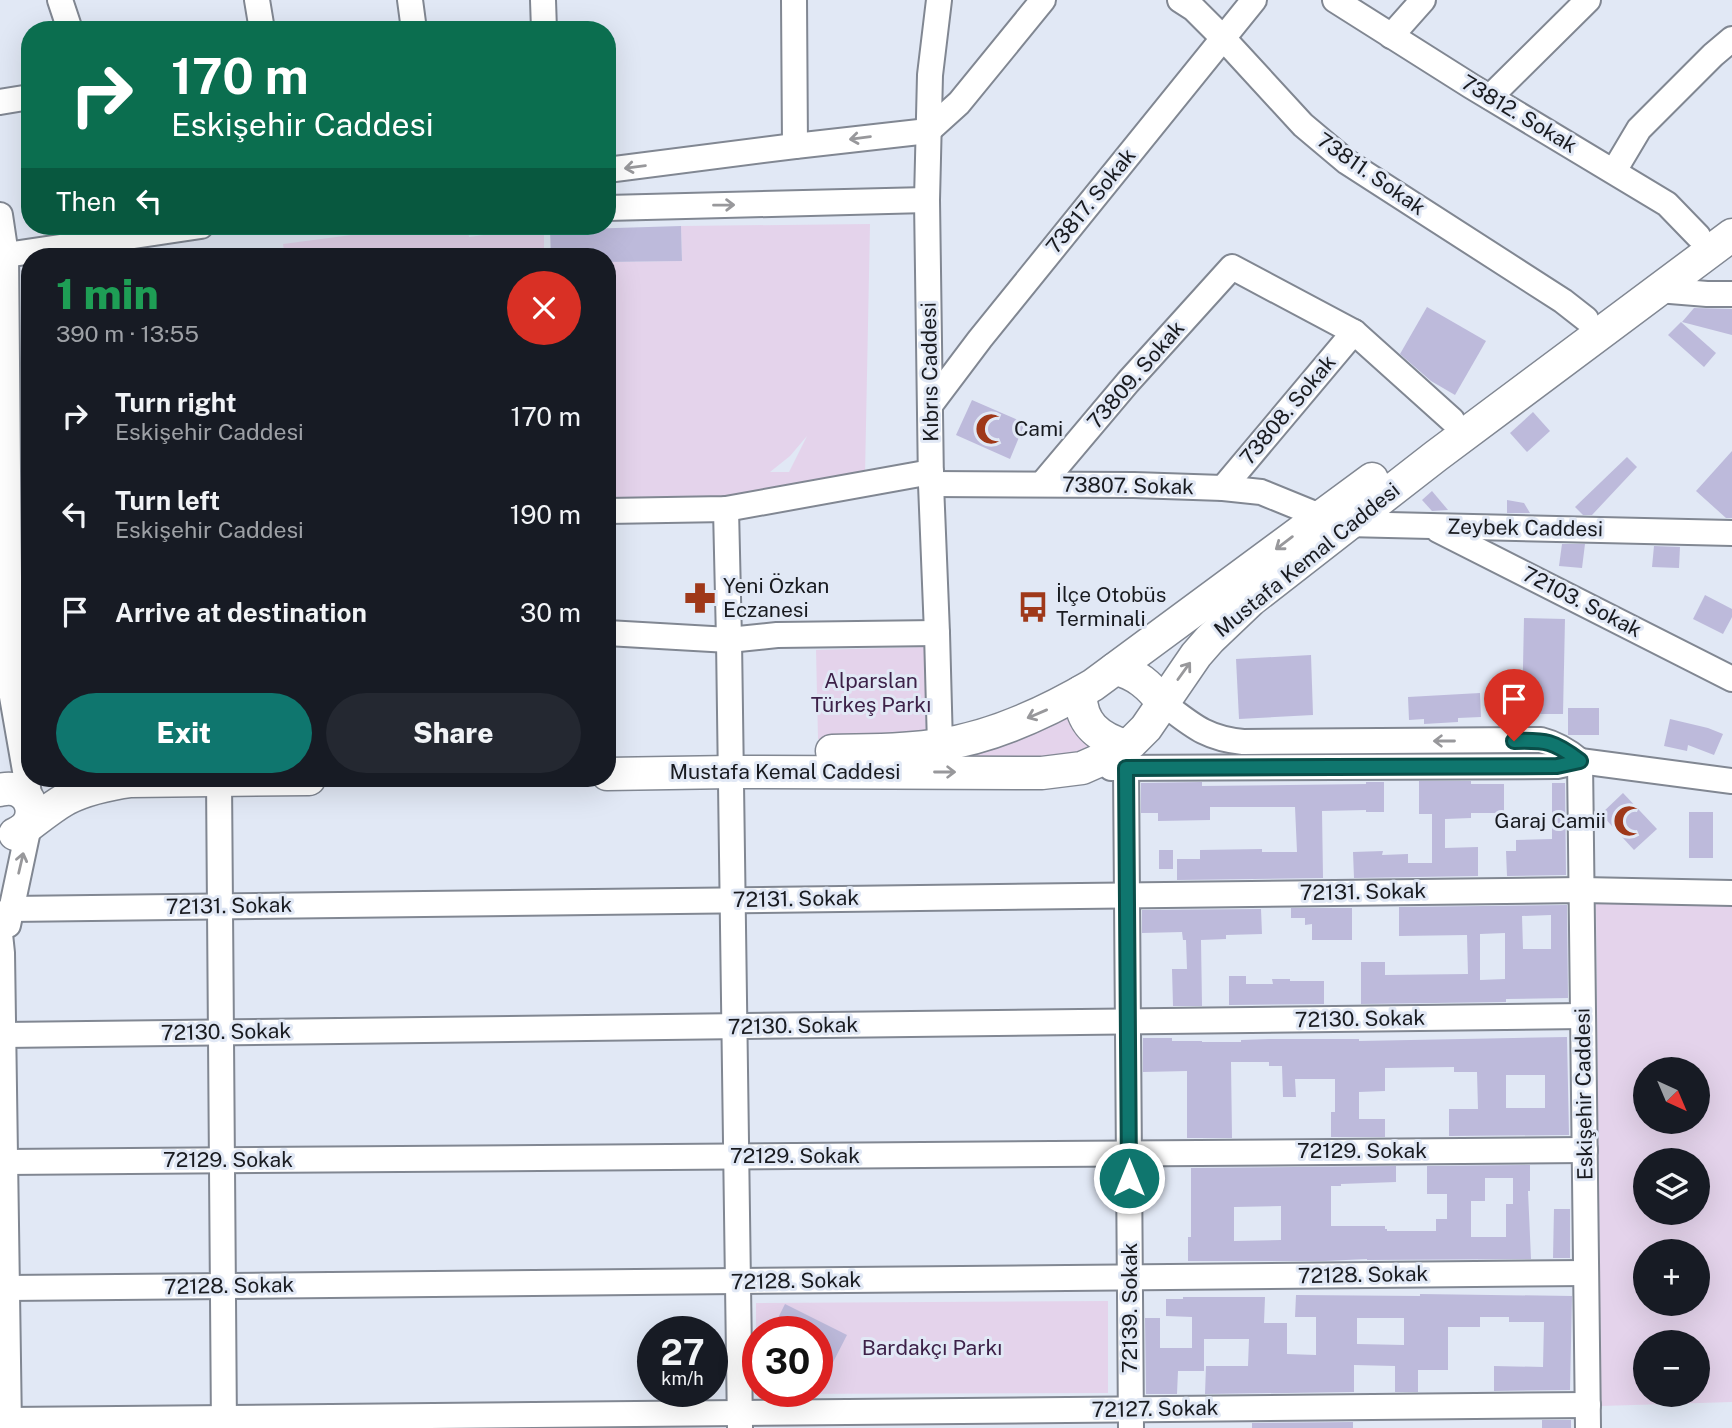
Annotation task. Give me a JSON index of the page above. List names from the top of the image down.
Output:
{
  "streets": {
    "main road": ["Mustafa Kemal Caddesi"],
    "street": [
      "73812. Sokak",
      "73811. Sokak",
      "73817. Sokak",
      "Kıbrıs Caddesi",
      "73809. Sokak",
      "73808. Sokak",
      "73807. Sokak",
      "Zeybek Caddesi",
      "72103. Sokak",
      "72131. Sokak",
      "72130. Sokak",
      "Eskişehir Caddesi",
      "72129. Sokak",
      "72128. Sokak",
      "72139. Sokak",
      "72127. Sokak"
    ]
  },
  "crossings": [
    ["73812. Sokak", "Mustafa Kemal Caddesi"],
    ["73811. Sokak", "73817. Sokak"],
    ["73811. Sokak", "Mustafa Kemal Caddesi"],
    ["73817. Sokak", "Kıbrıs Caddesi"],
    ["Kıbrıs Caddesi", "73807. Sokak"],
    ["Kıbrıs Caddesi", "Mustafa Kemal Caddesi"],
    ["73809. Sokak", "73808. Sokak"],
    ["73809. Sokak", "73807. Sokak"],
    ["73808. Sokak", "73807. Sokak"],
    ["73807. Sokak", "Zeybek Caddesi"],
    ["73807. Sokak", "Mustafa Kemal Caddesi"],
    ["Zeybek Caddesi", "Mustafa Kemal Caddesi"],
    ["Zeybek Caddesi", "72103. Sokak"],
    ["Mustafa Kemal Caddesi", "72139. Sokak"],
    ["72131. Sokak", "Eskişehir Caddesi"],
    ["72131. Sokak", "72139. Sokak"],
    ["72130. Sokak", "Eskişehir Caddesi"],
    ["72130. Sokak", "72139. Sokak"],
    ["Eskişehir Caddesi", "72129. Sokak"],
    ["Eskişehir Caddesi", "72128. Sokak"],
    ["Eskişehir Caddesi", "72127. Sokak"],
    ["72129. Sokak", "72139. Sokak"],
    ["72128. Sokak", "72139. Sokak"],
    ["72139. Sokak", "72127. Sokak"]
  ],
  "parks": ["Alparslan Türkeş Parkı", "Bardakçı Parkı"],
  "places": {
    "mosque": ["Cami", "Garaj Camii"],
    "pharmacy": ["Yeni Özkan Eczanesi"],
    "bus stop": ["İlçe Otobüs Terminali"]
  },
  "north": "bottom right",
  "page": {
    "turn": ["170 m", "Eskişehir Caddesi"],
    "then": "Then",
    "heading": ["1 min", "390 m · 13:55"],
    "list": [
      {
        "name": "Turn right",
        "note": "Eskişehir Caddesi",
        "value": "170 m"
      },
      {
        "name": "Turn left",
        "note": "Eskişehir Caddesi",
        "value": "190 m"
      },
      {
        "name": "Arrive at destination",
        "value": "30 m"
      }
    ],
    "buttons": ["Exit", "Share"],
    "map_buttons": ["+", "−"],
    "speed": "27 km/h",
    "limit": "30"
  }
}
